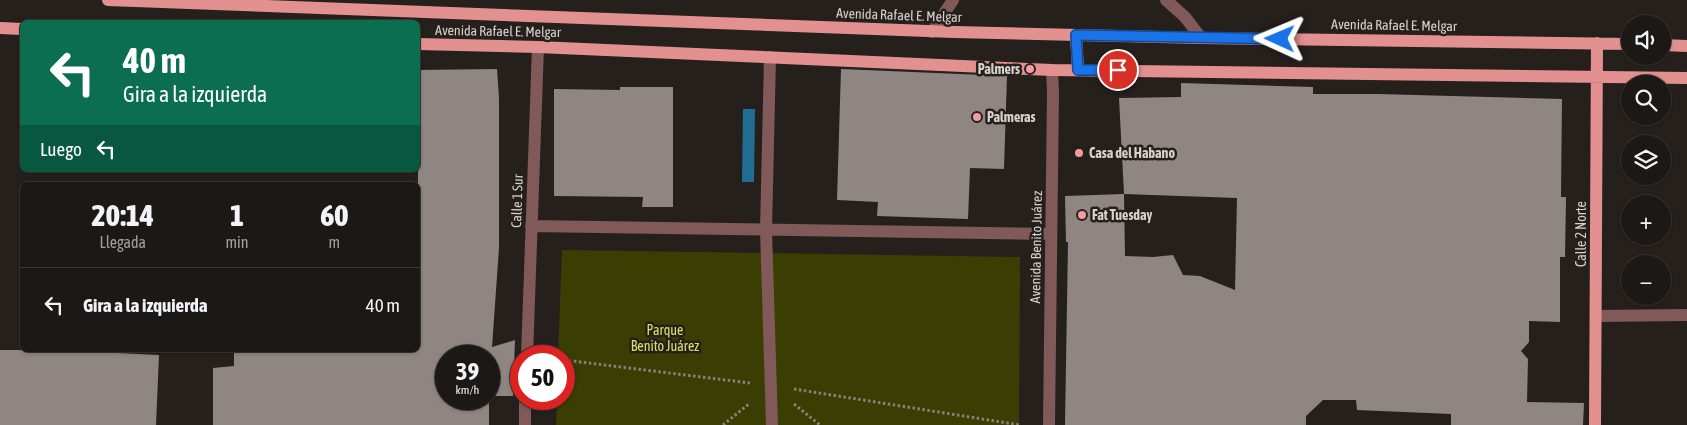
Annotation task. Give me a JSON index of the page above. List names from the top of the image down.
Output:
{
  "streets": {
    "main road": ["Avenida Rafael E. Melgar", "Calle 2 Norte"],
    "street": ["Calle 1 Sur", "Avenida Benito Juárez"]
  },
  "crossings": [
    ["Avenida Rafael E. Melgar", "Calle 1 Sur"],
    ["Avenida Rafael E. Melgar", "Calle 2 Norte"],
    ["Avenida Rafael E. Melgar", "Avenida Benito Juárez"]
  ],
  "parks": ["Parque Benito Juárez"],
  "places": [
    "Palmers",
    "Palmeras",
    "Casa del Habano",
    "Fat Tuesday"
  ],
  "page": {
    "map_buttons": ["+", "−"],
    "turn": ["40 m", "Gira a la izquierda"],
    "then": "Luego",
    "eta": [
      "20:14",
      "Llegada",
      "1",
      "min",
      "60",
      "m"
    ],
    "list": [
      {
        "name": "Gira a la izquierda",
        "value": "40 m"
      }
    ],
    "speed": "39 km/h",
    "limit": "50"
  }
}
